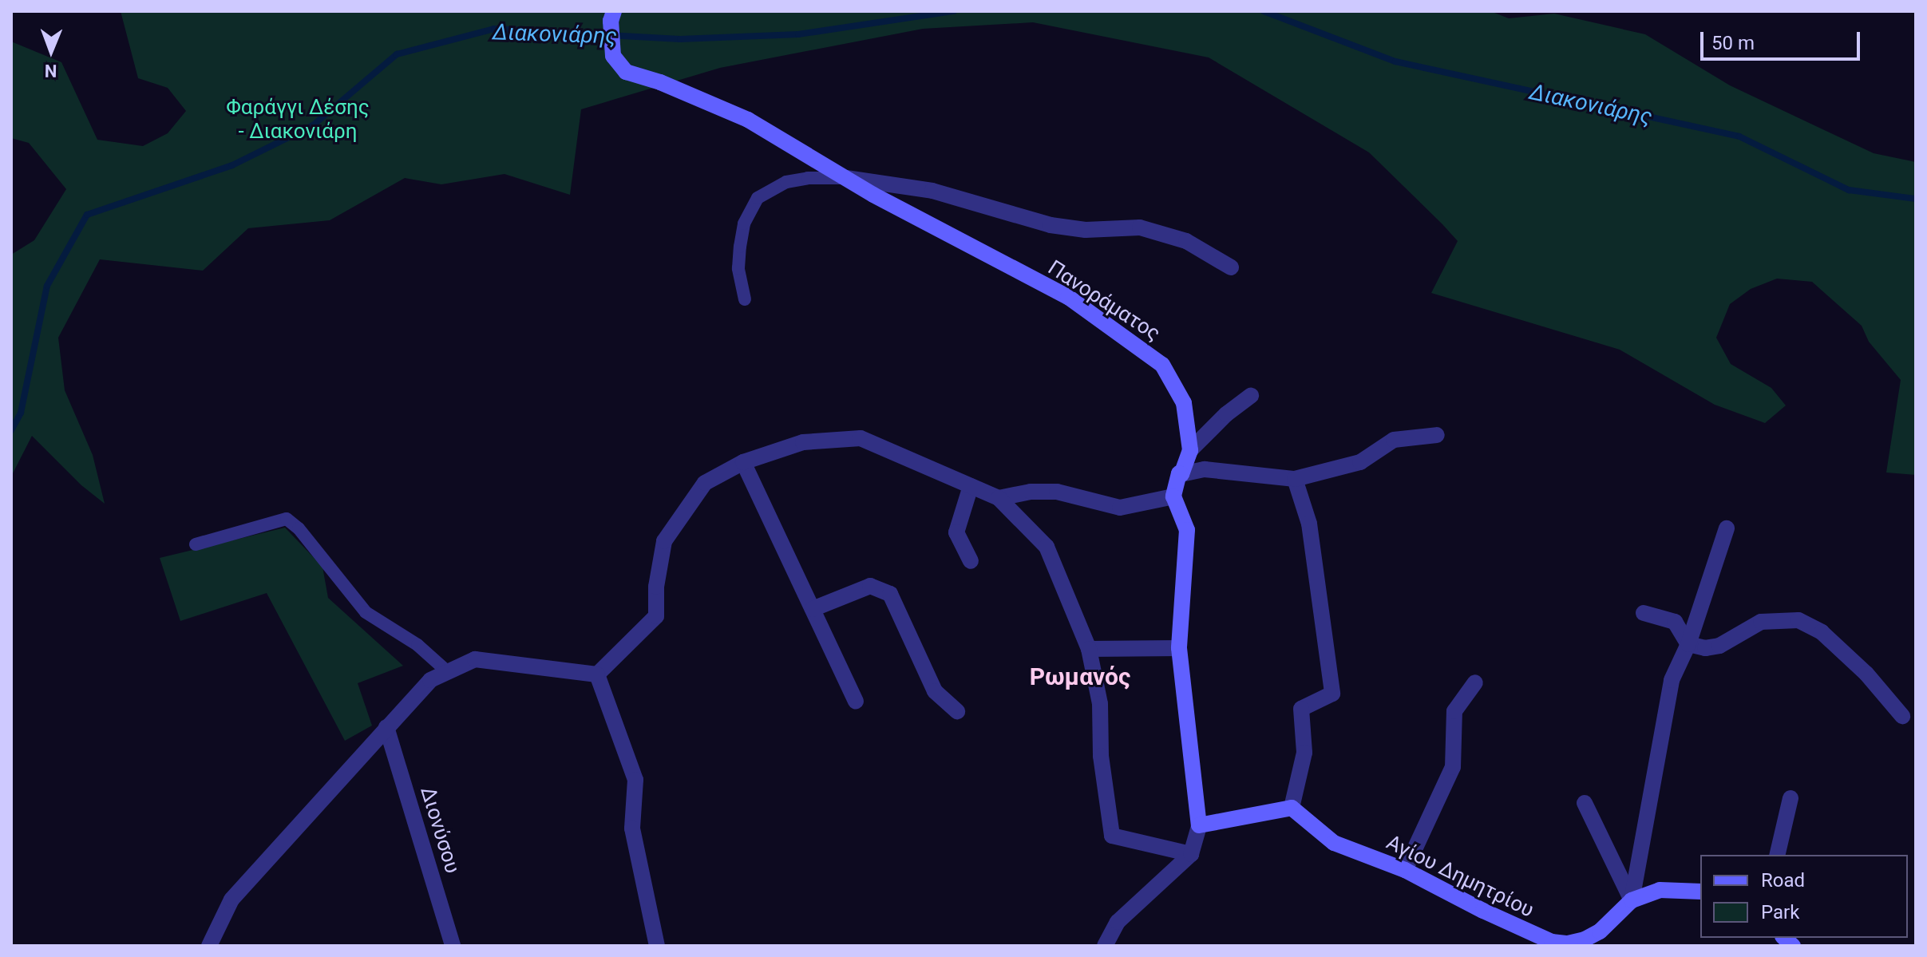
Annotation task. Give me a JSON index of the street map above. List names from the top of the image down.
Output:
{
  "streets": {
    "main road": ["Πανοράματος", "Αγίου Δημητρίου"],
    "street": ["Διονύσου"]
  },
  "districts": ["Ρωμανός"],
  "water": ["Διακονιάρης"],
  "parks": ["Φαράγγι Δέσης - Διακονιάρη"],
  "legend": ["Road", "Park"],
  "scale_bar": "50 m",
  "north": "bottom"
}
